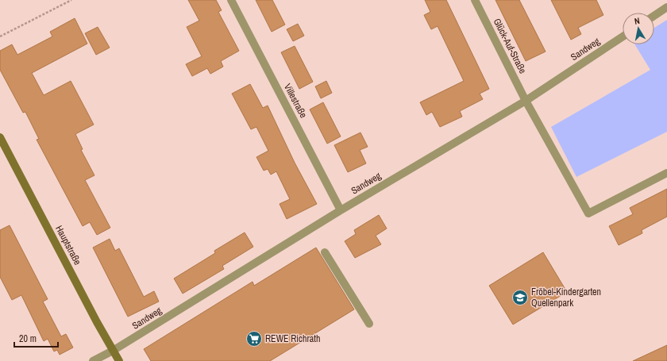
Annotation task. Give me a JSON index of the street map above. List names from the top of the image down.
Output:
{
  "streets": {
    "main road": ["Hauptstraße"],
    "street": ["Glück-Auf-Straße", "Sandweg", "Villestraße"]
  },
  "crossings": [
    ["Glück-Auf-Straße", "Sandweg"],
    ["Sandweg", "Villestraße"],
    ["Sandweg", "Hauptstraße"]
  ],
  "places": {
    "school or university": ["Fröbel-Kindergarten Quellenpark"],
    "supermarket": ["REWE Richrath"]
  },
  "scale_bar": "20 m",
  "north": "top"
}
